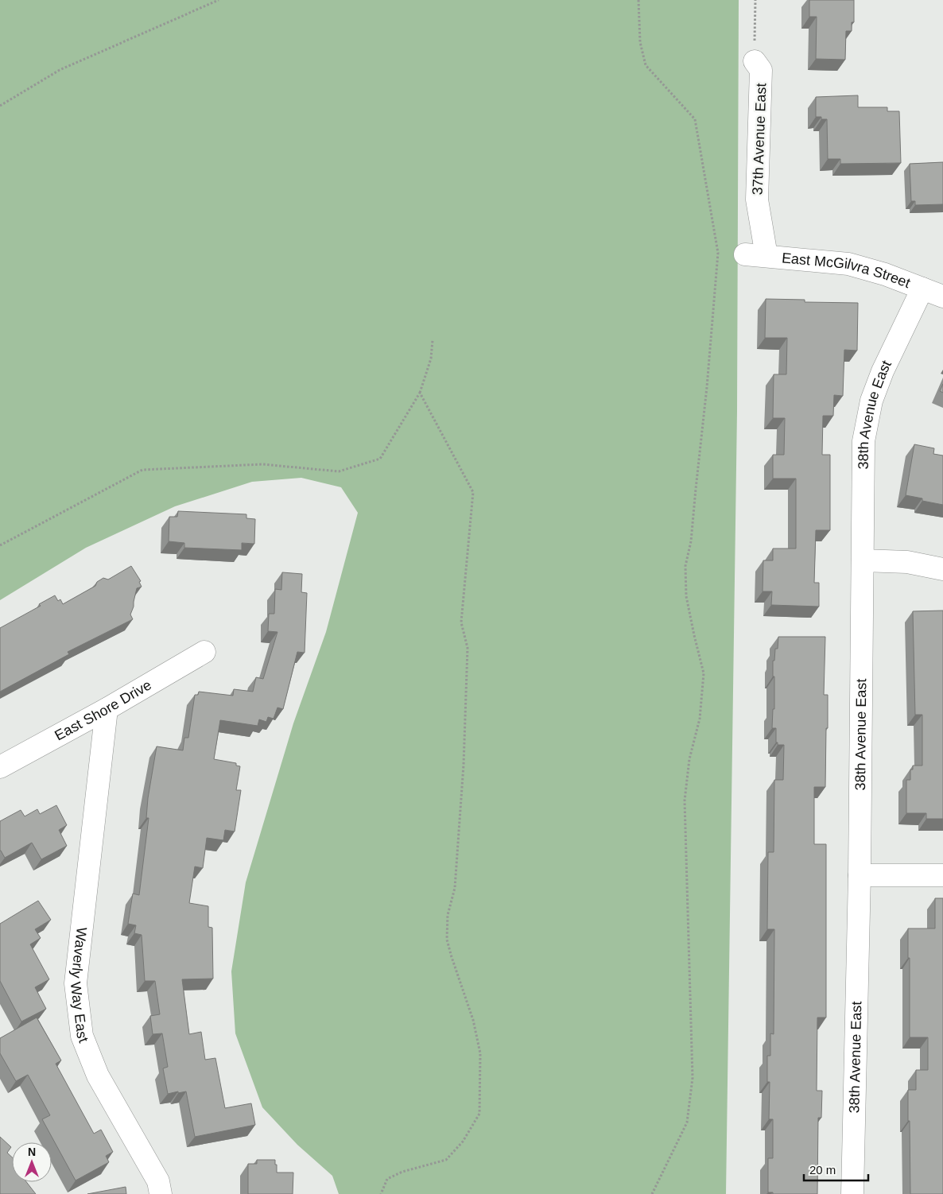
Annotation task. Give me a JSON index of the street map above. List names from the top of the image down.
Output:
{
  "streets": {
    "street": [
      "37th Avenue East",
      "East McGilvra Street",
      "38th Avenue East",
      "East Shore Drive",
      "Waverly Way East"
    ]
  },
  "crossings": [
    ["37th Avenue East", "East McGilvra Street"],
    ["East McGilvra Street", "38th Avenue East"],
    ["East Shore Drive", "Waverly Way East"]
  ],
  "scale_bar": "20 m",
  "north": "top"
}
